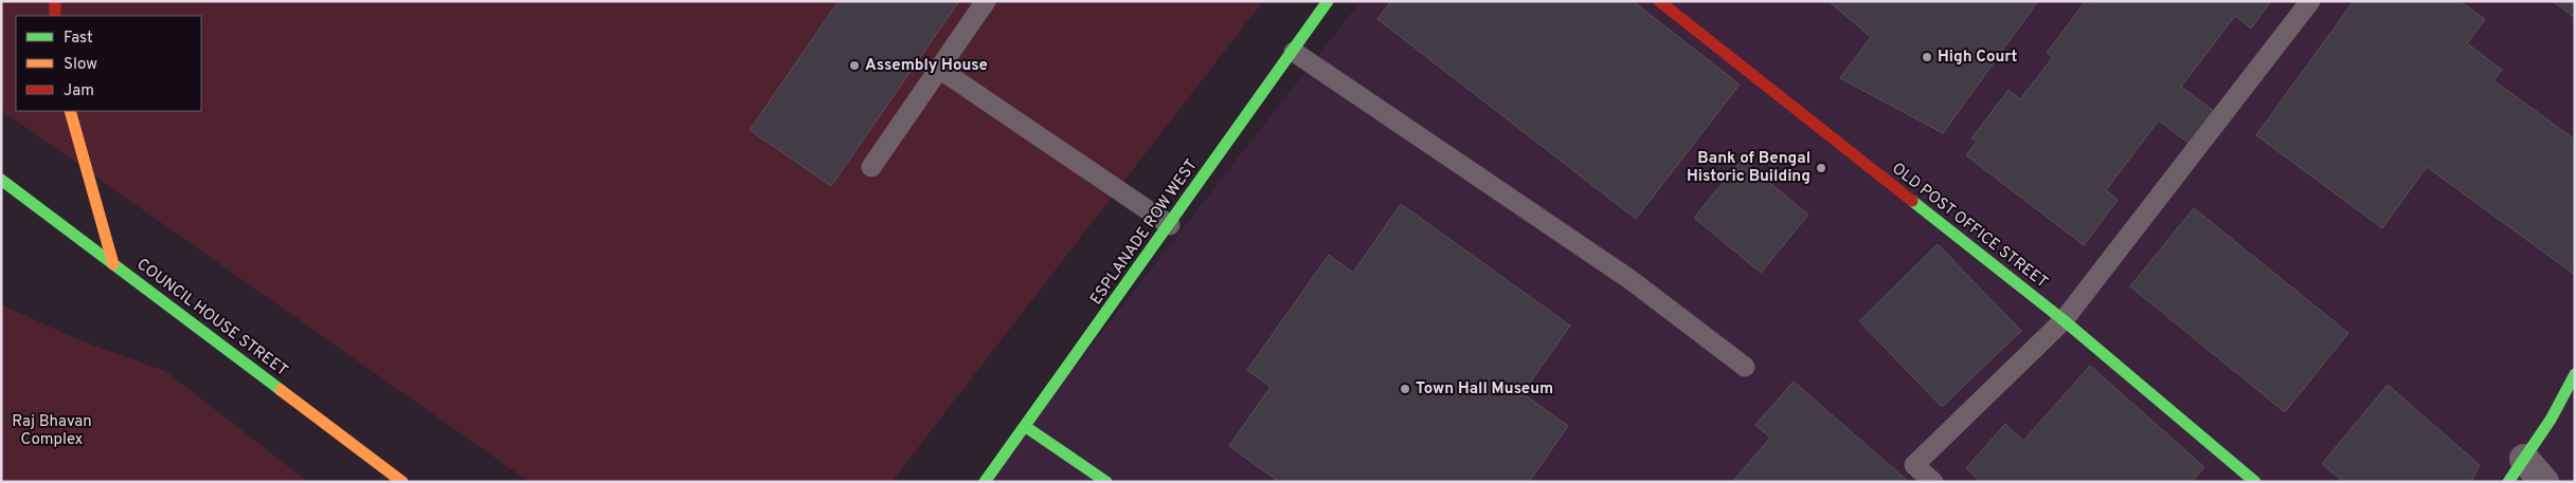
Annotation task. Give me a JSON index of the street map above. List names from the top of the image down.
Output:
{
  "streets": {
    "street": ["OLD POST OFFICE STREET", "ESPLANADE ROW WEST", "COUNCIL HOUSE STREET"]
  },
  "parks": ["Raj Bhavan Complex"],
  "places": [
    "High Court",
    "Assembly House",
    "Bank of Bengal Historic Building",
    "Town Hall Museum"
  ],
  "legend": ["Fast", "Slow", "Jam"]
}
